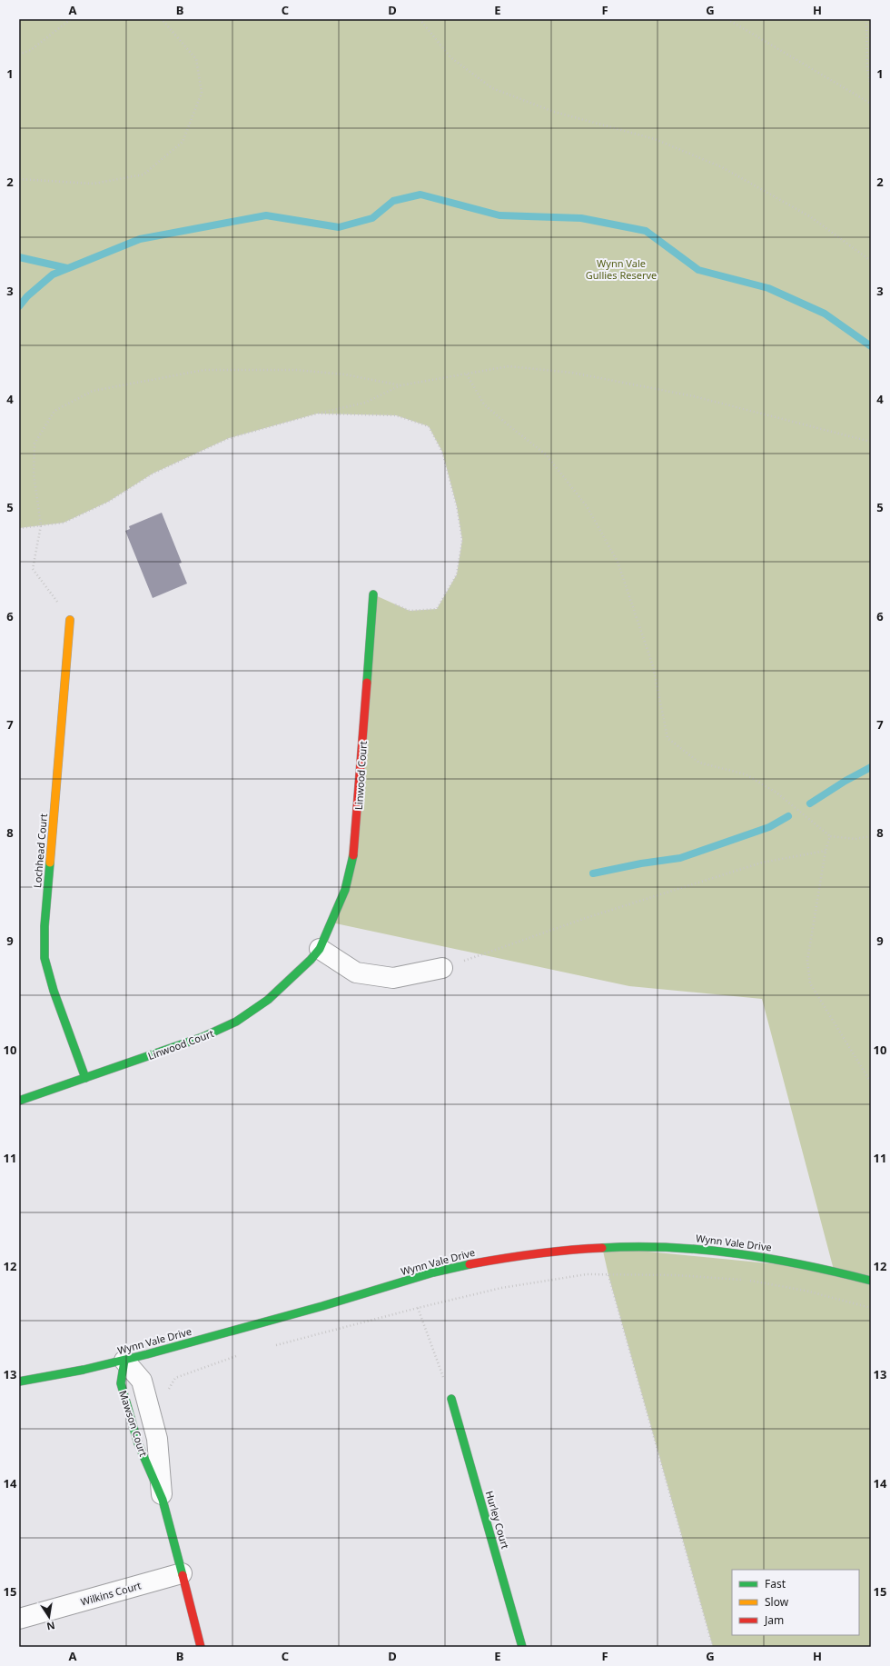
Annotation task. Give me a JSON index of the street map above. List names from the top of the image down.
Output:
{
  "streets": {
    "street": [
      "Linwood Court",
      "Lochhead Court",
      "Wynn Vale Drive",
      "Mawson Court",
      "Hurley Court",
      "Wilkins Court"
    ]
  },
  "crossings": [
    ["Linwood Court", "Lochhead Court"],
    ["Wynn Vale Drive", "Mawson Court"],
    ["Mawson Court", "Wilkins Court"]
  ],
  "parks": ["Wynn Vale Gullies Reserve"],
  "legend": ["Fast", "Slow", "Jam"],
  "north": "bottom",
  "grid": {
    "columns": [
      "A",
      "B",
      "C",
      "D",
      "E",
      "F",
      "G",
      "H"
    ],
    "rows": [
      "1",
      "2",
      "3",
      "4",
      "5",
      "6",
      "7",
      "8",
      "9",
      "10",
      "11",
      "12",
      "13",
      "14",
      "15"
    ]
  }
}
